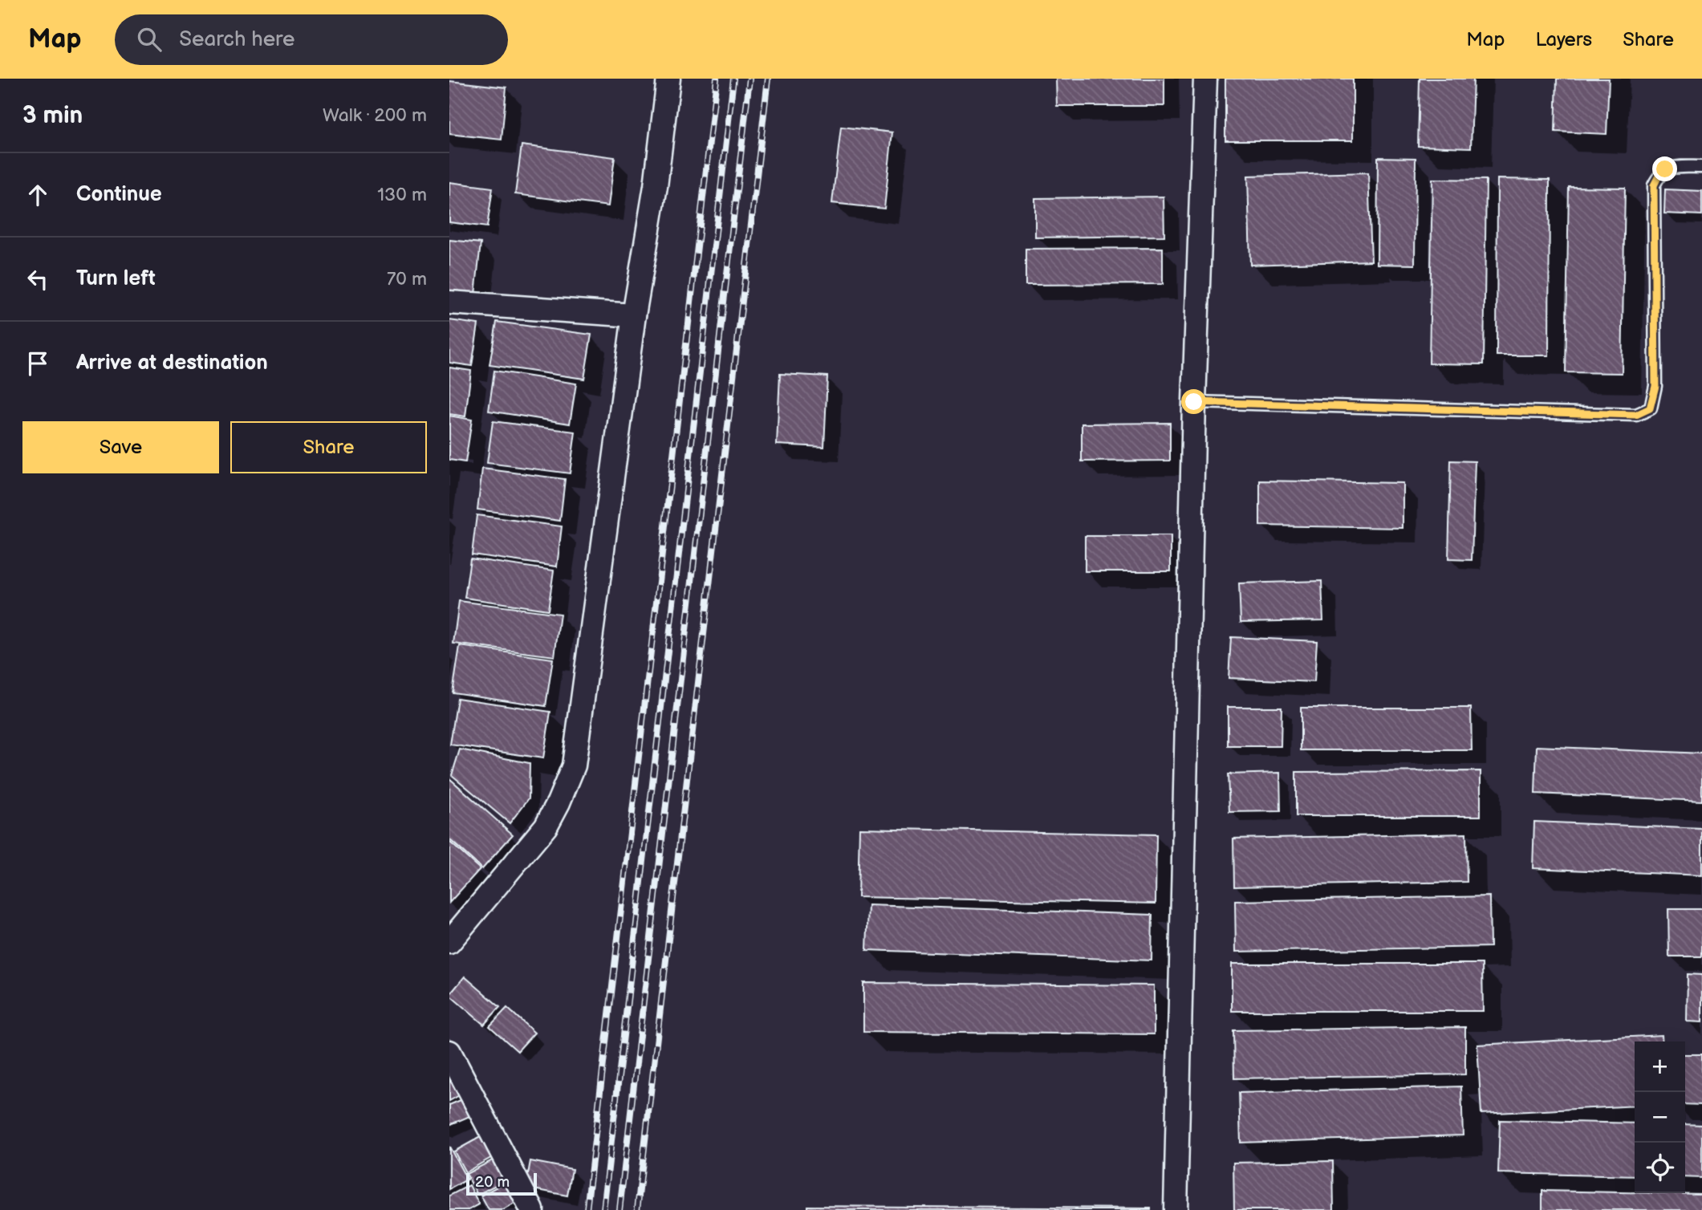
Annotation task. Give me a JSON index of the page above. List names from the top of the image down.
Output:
{
  "scale_bar": "20 m",
  "page": {
    "header": "Map",
    "search": "Search here",
    "nav": ["Map", "Layers", "Share"],
    "heading": ["3 min", "Walk · 200 m"],
    "list": [
      ["Continue", "130 m"],
      ["Turn left", "70 m"],
      "Arrive at destination"
    ],
    "buttons": ["Save", "Share"],
    "map_buttons": ["+", "−"],
    "scale": "20 m"
  }
}
